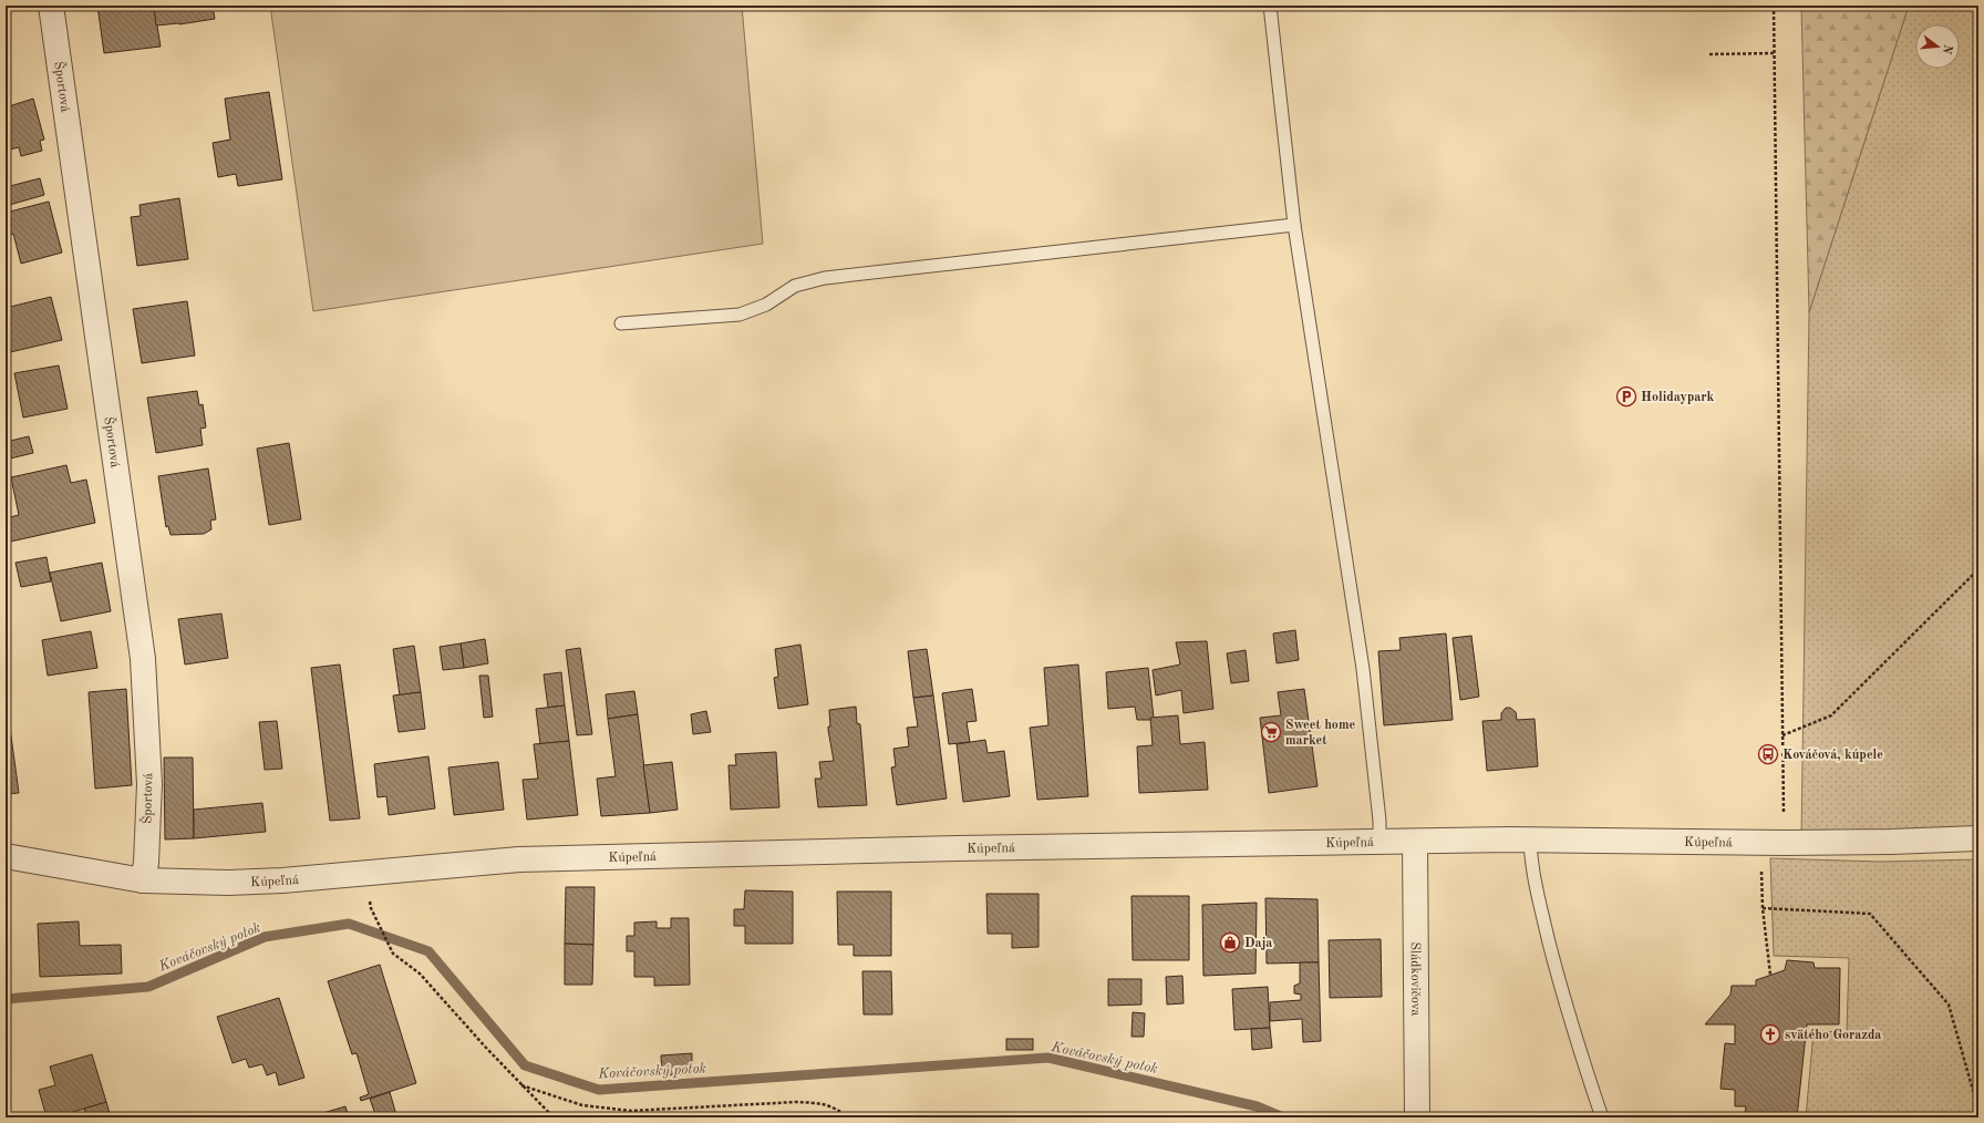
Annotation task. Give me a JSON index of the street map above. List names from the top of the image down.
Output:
{
  "streets": {
    "street": ["Športová", "Kúpeľná", "Sládkovičova"]
  },
  "crossings": [
    ["Športová", "Kúpeľná"],
    ["Kúpeľná", "Sládkovičova"]
  ],
  "water": ["Kováčovský potok"],
  "places": {
    "parking": ["Holidaypark"],
    "supermarket": ["Sweet home market"],
    "bus stop": ["Kováčová, kúpele"],
    "shop": ["Daja"],
    "church": ["svätého Gorazda"]
  },
  "north": "right"
}
